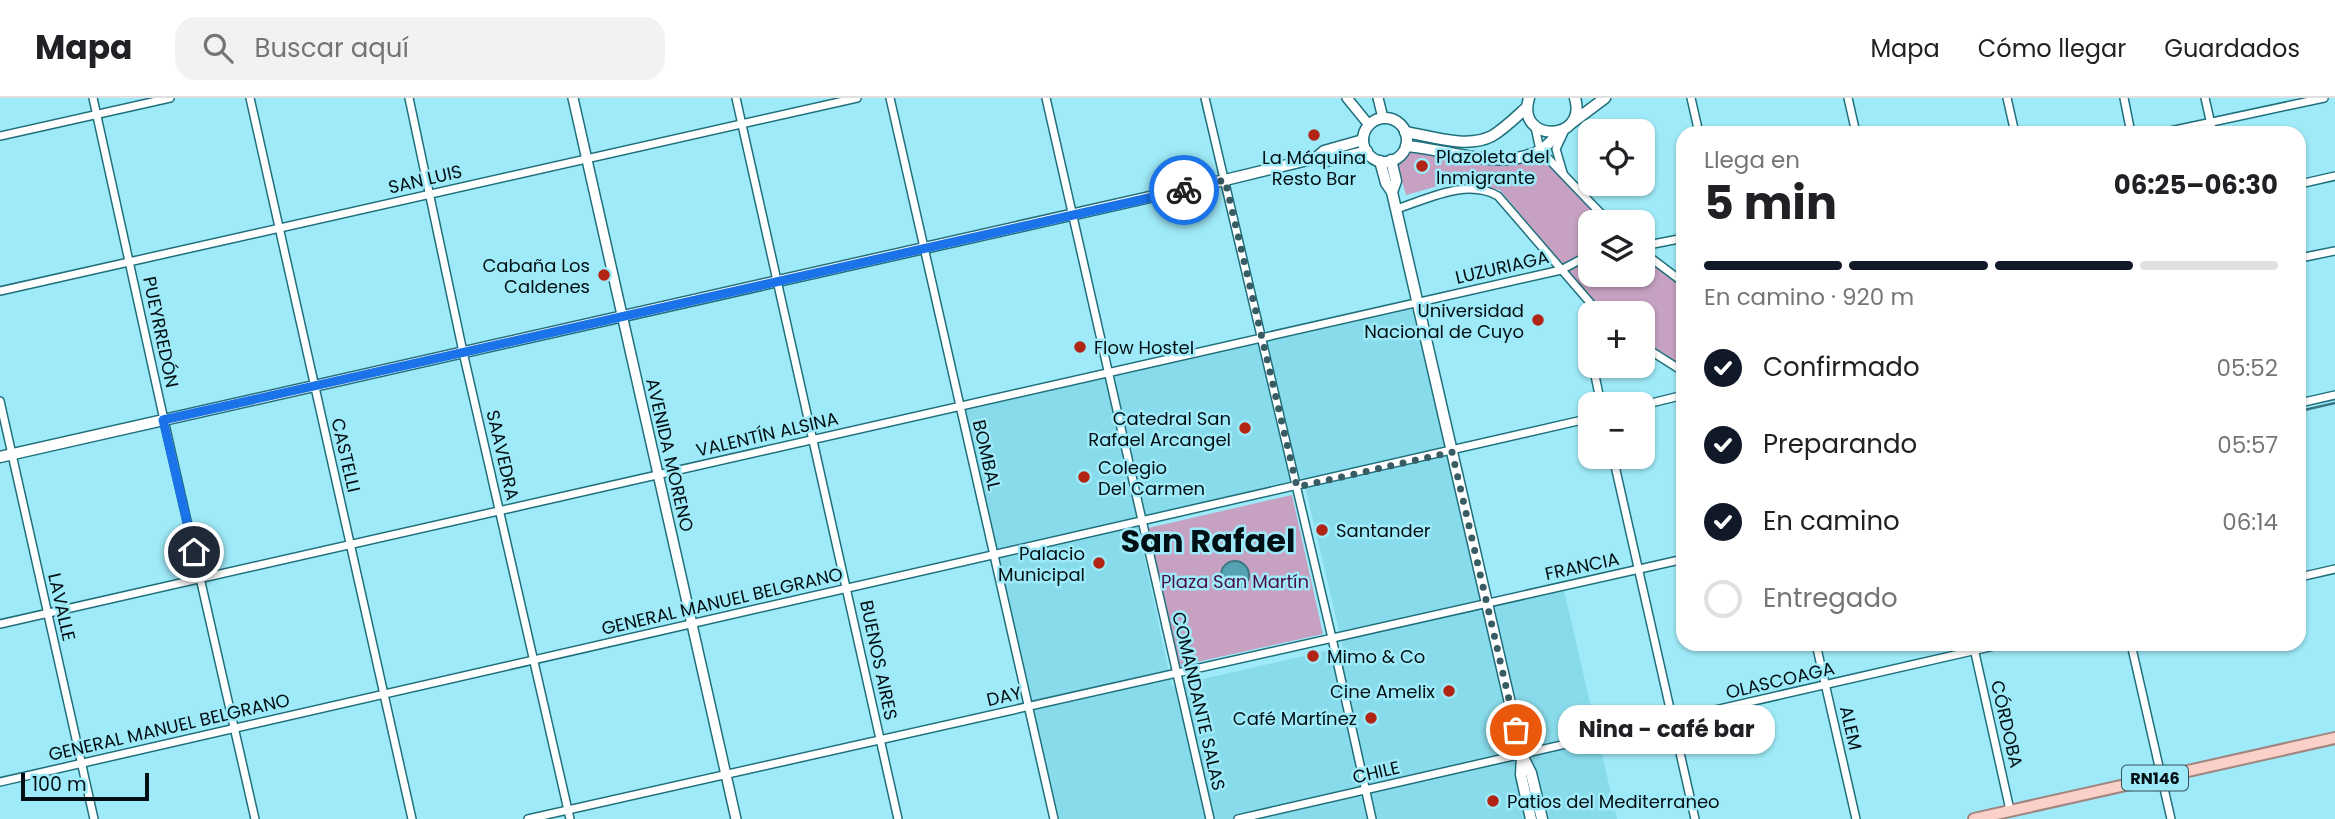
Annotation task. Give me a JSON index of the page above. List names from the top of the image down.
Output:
{
  "streets": {
    "highway": ["RN146"],
    "street": [
      "SAN LUIS",
      "LUZURIAGA",
      "PUEYRREDÓN",
      "VALENTÍN ALSINA",
      "CASTELLI",
      "SAAVEDRA",
      "AVENIDA MORENO",
      "BOMBAL",
      "FRANCIA",
      "GENERAL MANUEL BELGRANO",
      "LAVALLE",
      "BUENOS AIRES",
      "OLASCOAGA",
      "DAY",
      "COMANDANTE SALAS",
      "CÓRDOBA",
      "ALEM",
      "CHILE"
    ]
  },
  "crossings": [
    ["SAN LUIS", "PUEYRREDÓN"],
    ["SAN LUIS", "CASTELLI"],
    ["SAN LUIS", "SAAVEDRA"],
    ["SAN LUIS", "AVENIDA MORENO"],
    ["SAN LUIS", "BUENOS AIRES"],
    ["LUZURIAGA", "VALENTÍN ALSINA"],
    ["PUEYRREDÓN", "VALENTÍN ALSINA"],
    ["PUEYRREDÓN", "GENERAL MANUEL BELGRANO"],
    ["VALENTÍN ALSINA", "CASTELLI"],
    ["VALENTÍN ALSINA", "SAAVEDRA"],
    ["VALENTÍN ALSINA", "AVENIDA MORENO"],
    ["VALENTÍN ALSINA", "BOMBAL"],
    ["VALENTÍN ALSINA", "LAVALLE"],
    ["VALENTÍN ALSINA", "BUENOS AIRES"],
    ["VALENTÍN ALSINA", "COMANDANTE SALAS"],
    ["CASTELLI", "GENERAL MANUEL BELGRANO"],
    ["SAAVEDRA", "GENERAL MANUEL BELGRANO"],
    ["SAAVEDRA", "DAY"],
    ["AVENIDA MORENO", "GENERAL MANUEL BELGRANO"],
    ["AVENIDA MORENO", "DAY"],
    ["BOMBAL", "GENERAL MANUEL BELGRANO"],
    ["BOMBAL", "DAY"],
    ["FRANCIA", "DAY"],
    ["GENERAL MANUEL BELGRANO", "LAVALLE"],
    ["GENERAL MANUEL BELGRANO", "BUENOS AIRES"],
    ["GENERAL MANUEL BELGRANO", "COMANDANTE SALAS"],
    ["BUENOS AIRES", "DAY"],
    ["OLASCOAGA", "ALEM"],
    ["OLASCOAGA", "CHILE"],
    ["DAY", "COMANDANTE SALAS"],
    ["CÓRDOBA", "RN146"]
  ],
  "districts": ["San Rafael"],
  "parks": ["Plaza San Martín"],
  "places": [
    "La Máquina Resto Bar",
    "Plazoleta del Inmigrante",
    "Cabaña Los Caldenes",
    "Universidad Nacional de Cuyo",
    "Flow Hostel",
    "Catedral San Rafael Arcangel",
    "Colegio Del Carmen",
    "Santander",
    "Palacio Municipal",
    "Mimo & Co",
    "Cine Amelix",
    "Café Martínez",
    "Nina - café bar",
    "Patios del Mediterraneo"
  ],
  "scale_bar": "100 m",
  "page": {
    "header": "Mapa",
    "search": "Buscar aquí",
    "nav": ["Mapa", "Cómo llegar", "Guardados"],
    "map_buttons": ["+", "−"],
    "heading": ["5 min", "Llega en", "06:25–06:30"],
    "bar": "En camino · 920 m",
    "list": [
      ["Confirmado", "05:52"],
      ["Preparando", "05:57"],
      ["En camino", "06:14"],
      "Entregado"
    ],
    "bubble": "Nina - café bar",
    "scale": "100 m"
  }
}
